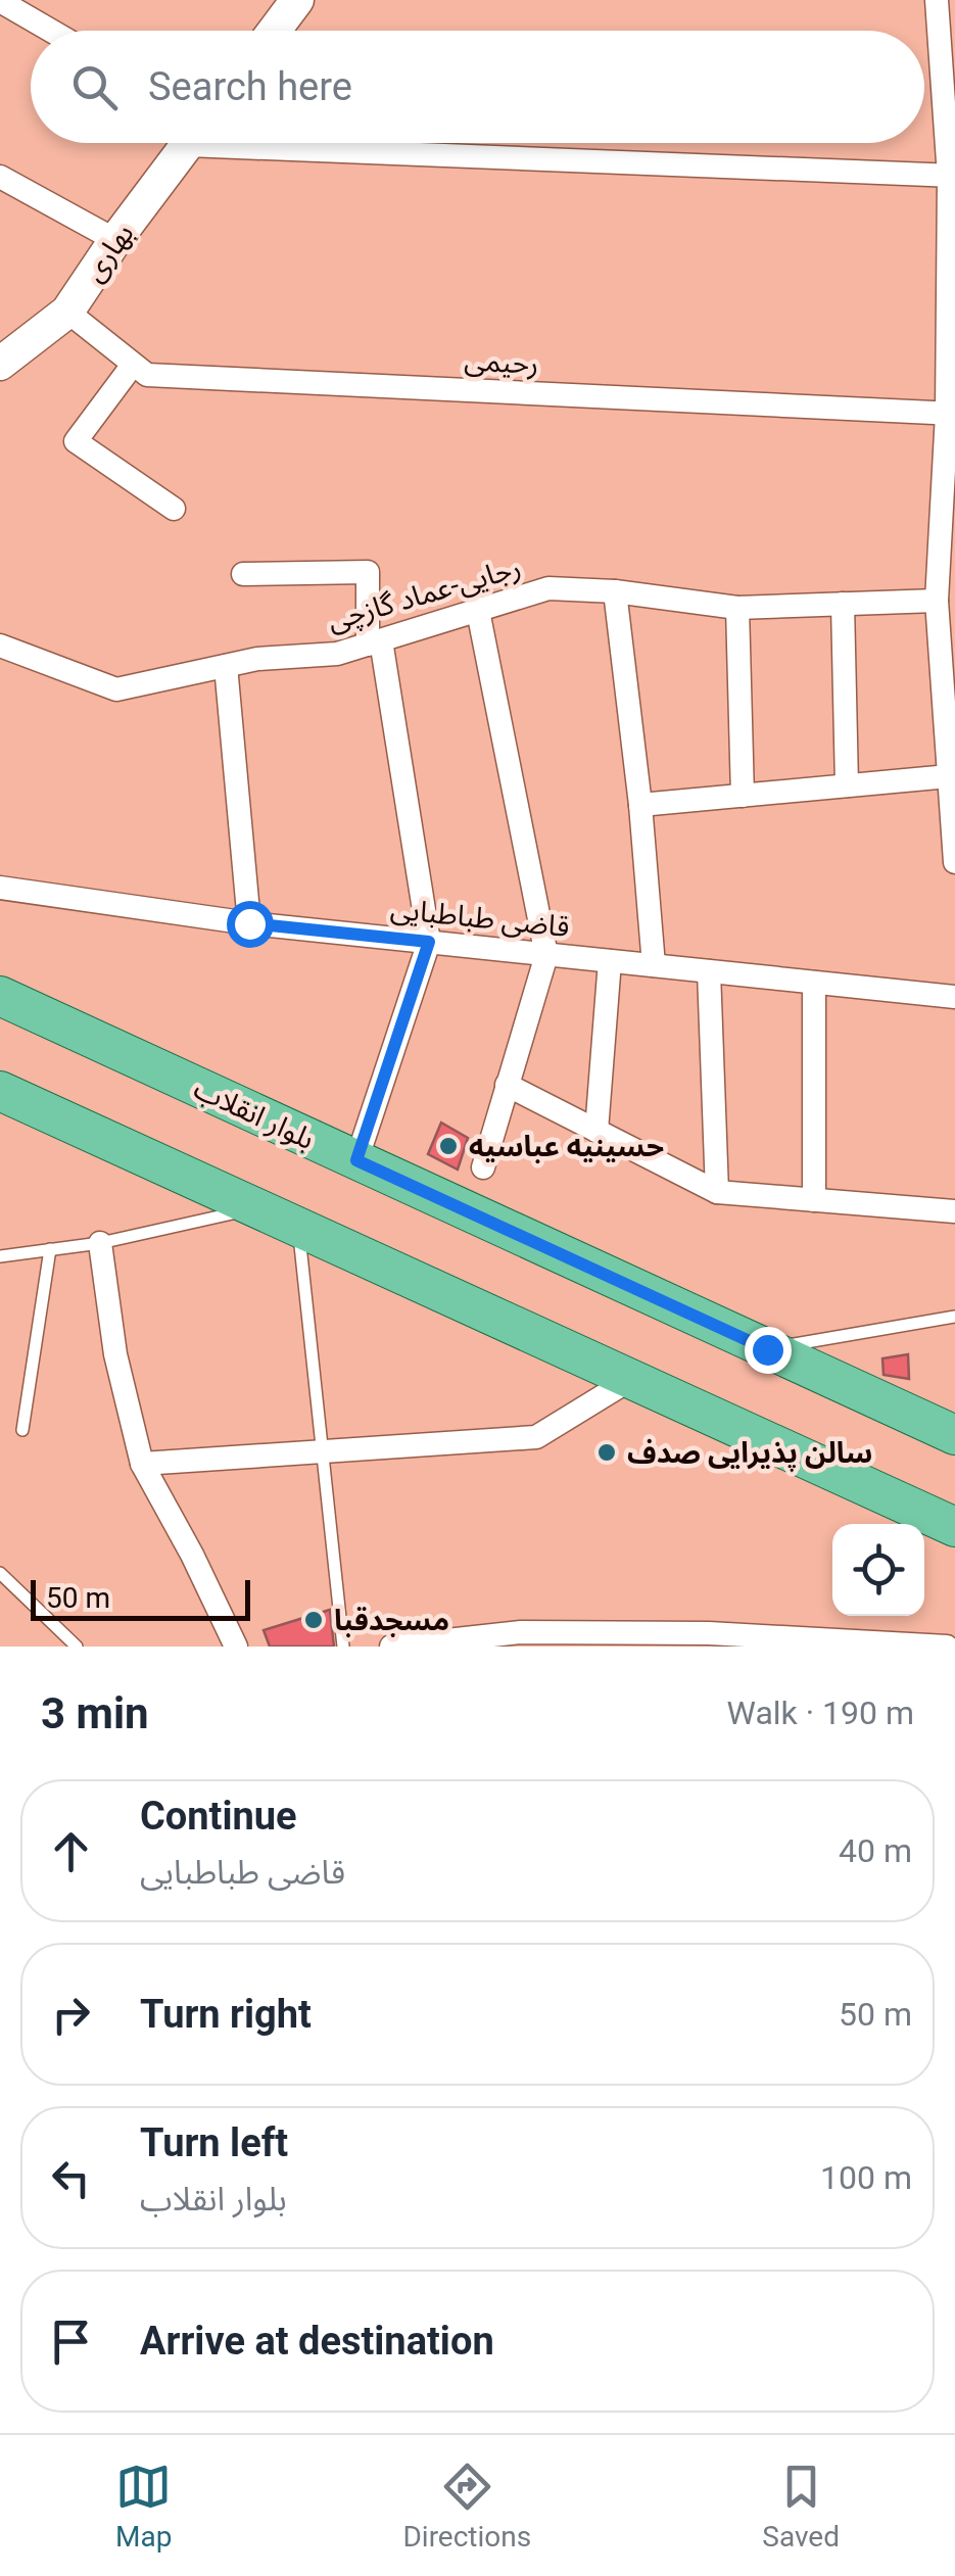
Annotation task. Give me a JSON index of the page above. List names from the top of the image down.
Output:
{
  "streets": {
    "main road": ["بلوار انقلاب"],
    "street": [
      "بهاری",
      "رحیمی",
      "رجایی-عماد گازچی",
      "قاضی طباطبایی"
    ]
  },
  "crossings": [
    ["بهاری", "رحیمی"]
  ],
  "places": ["حسینیه عباسیه", "سالن پذیرایی صدف", "مسجدقبا"],
  "scale_bar": "50 m",
  "page": {
    "search": "Search here",
    "scale": "50 m",
    "heading": ["3 min", "Walk · 190 m"],
    "list": [
      ["Continue", "قاضی طباطبایی", "40 m"],
      ["Turn right", "50 m"],
      ["Turn left", "بلوار انقلاب", "100 m"],
      "Arrive at destination"
    ],
    "nav": ["Map", "Directions", "Saved"]
  }
}
